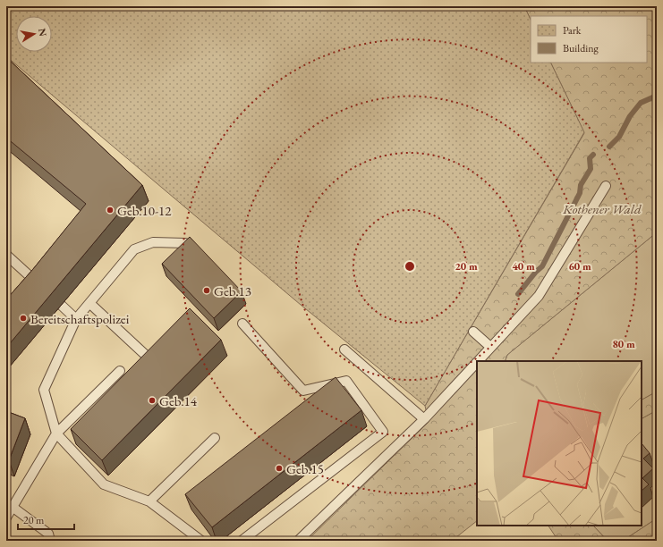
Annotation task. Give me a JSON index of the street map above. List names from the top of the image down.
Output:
{
  "parks": ["Kothener Wald"],
  "places": [
    "Geb.10-12",
    "Geb.13",
    "Bereitschaftspolizei",
    "Geb.14",
    "Geb.15"
  ],
  "legend": ["Park", "Building"],
  "scale_bar": "20 m",
  "north": "right",
  "rings": [
    "20 m",
    "40 m",
    "60 m",
    "80 m"
  ]
}
